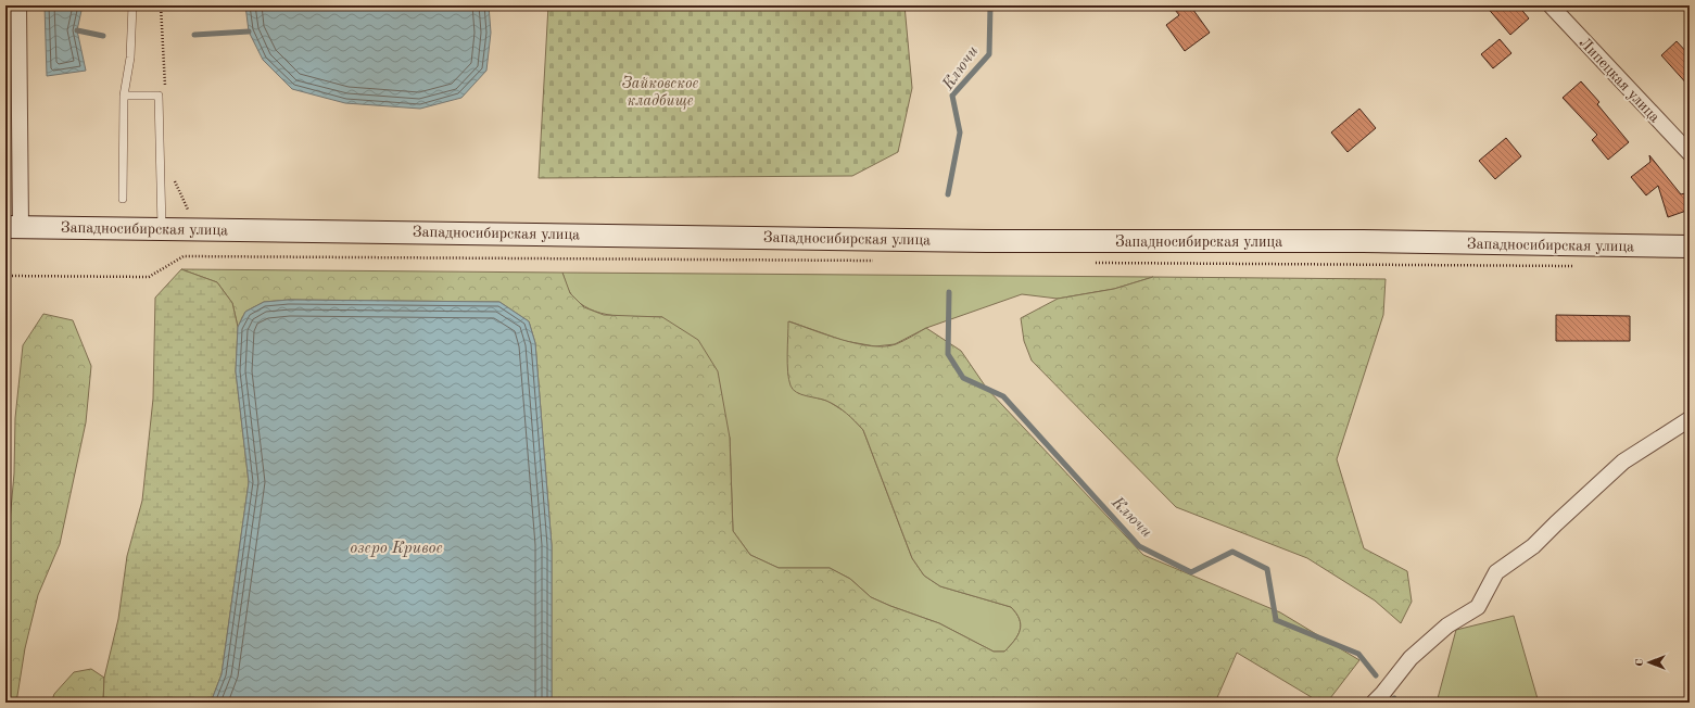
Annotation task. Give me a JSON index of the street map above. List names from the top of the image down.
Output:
{
  "streets": {
    "main road": ["Западносибирская улица"],
    "street": ["Липецкая улица"]
  },
  "water": ["Ключи", "озеро Кривое"],
  "parks": ["Зайковское кладбище"],
  "north": "left"
}
